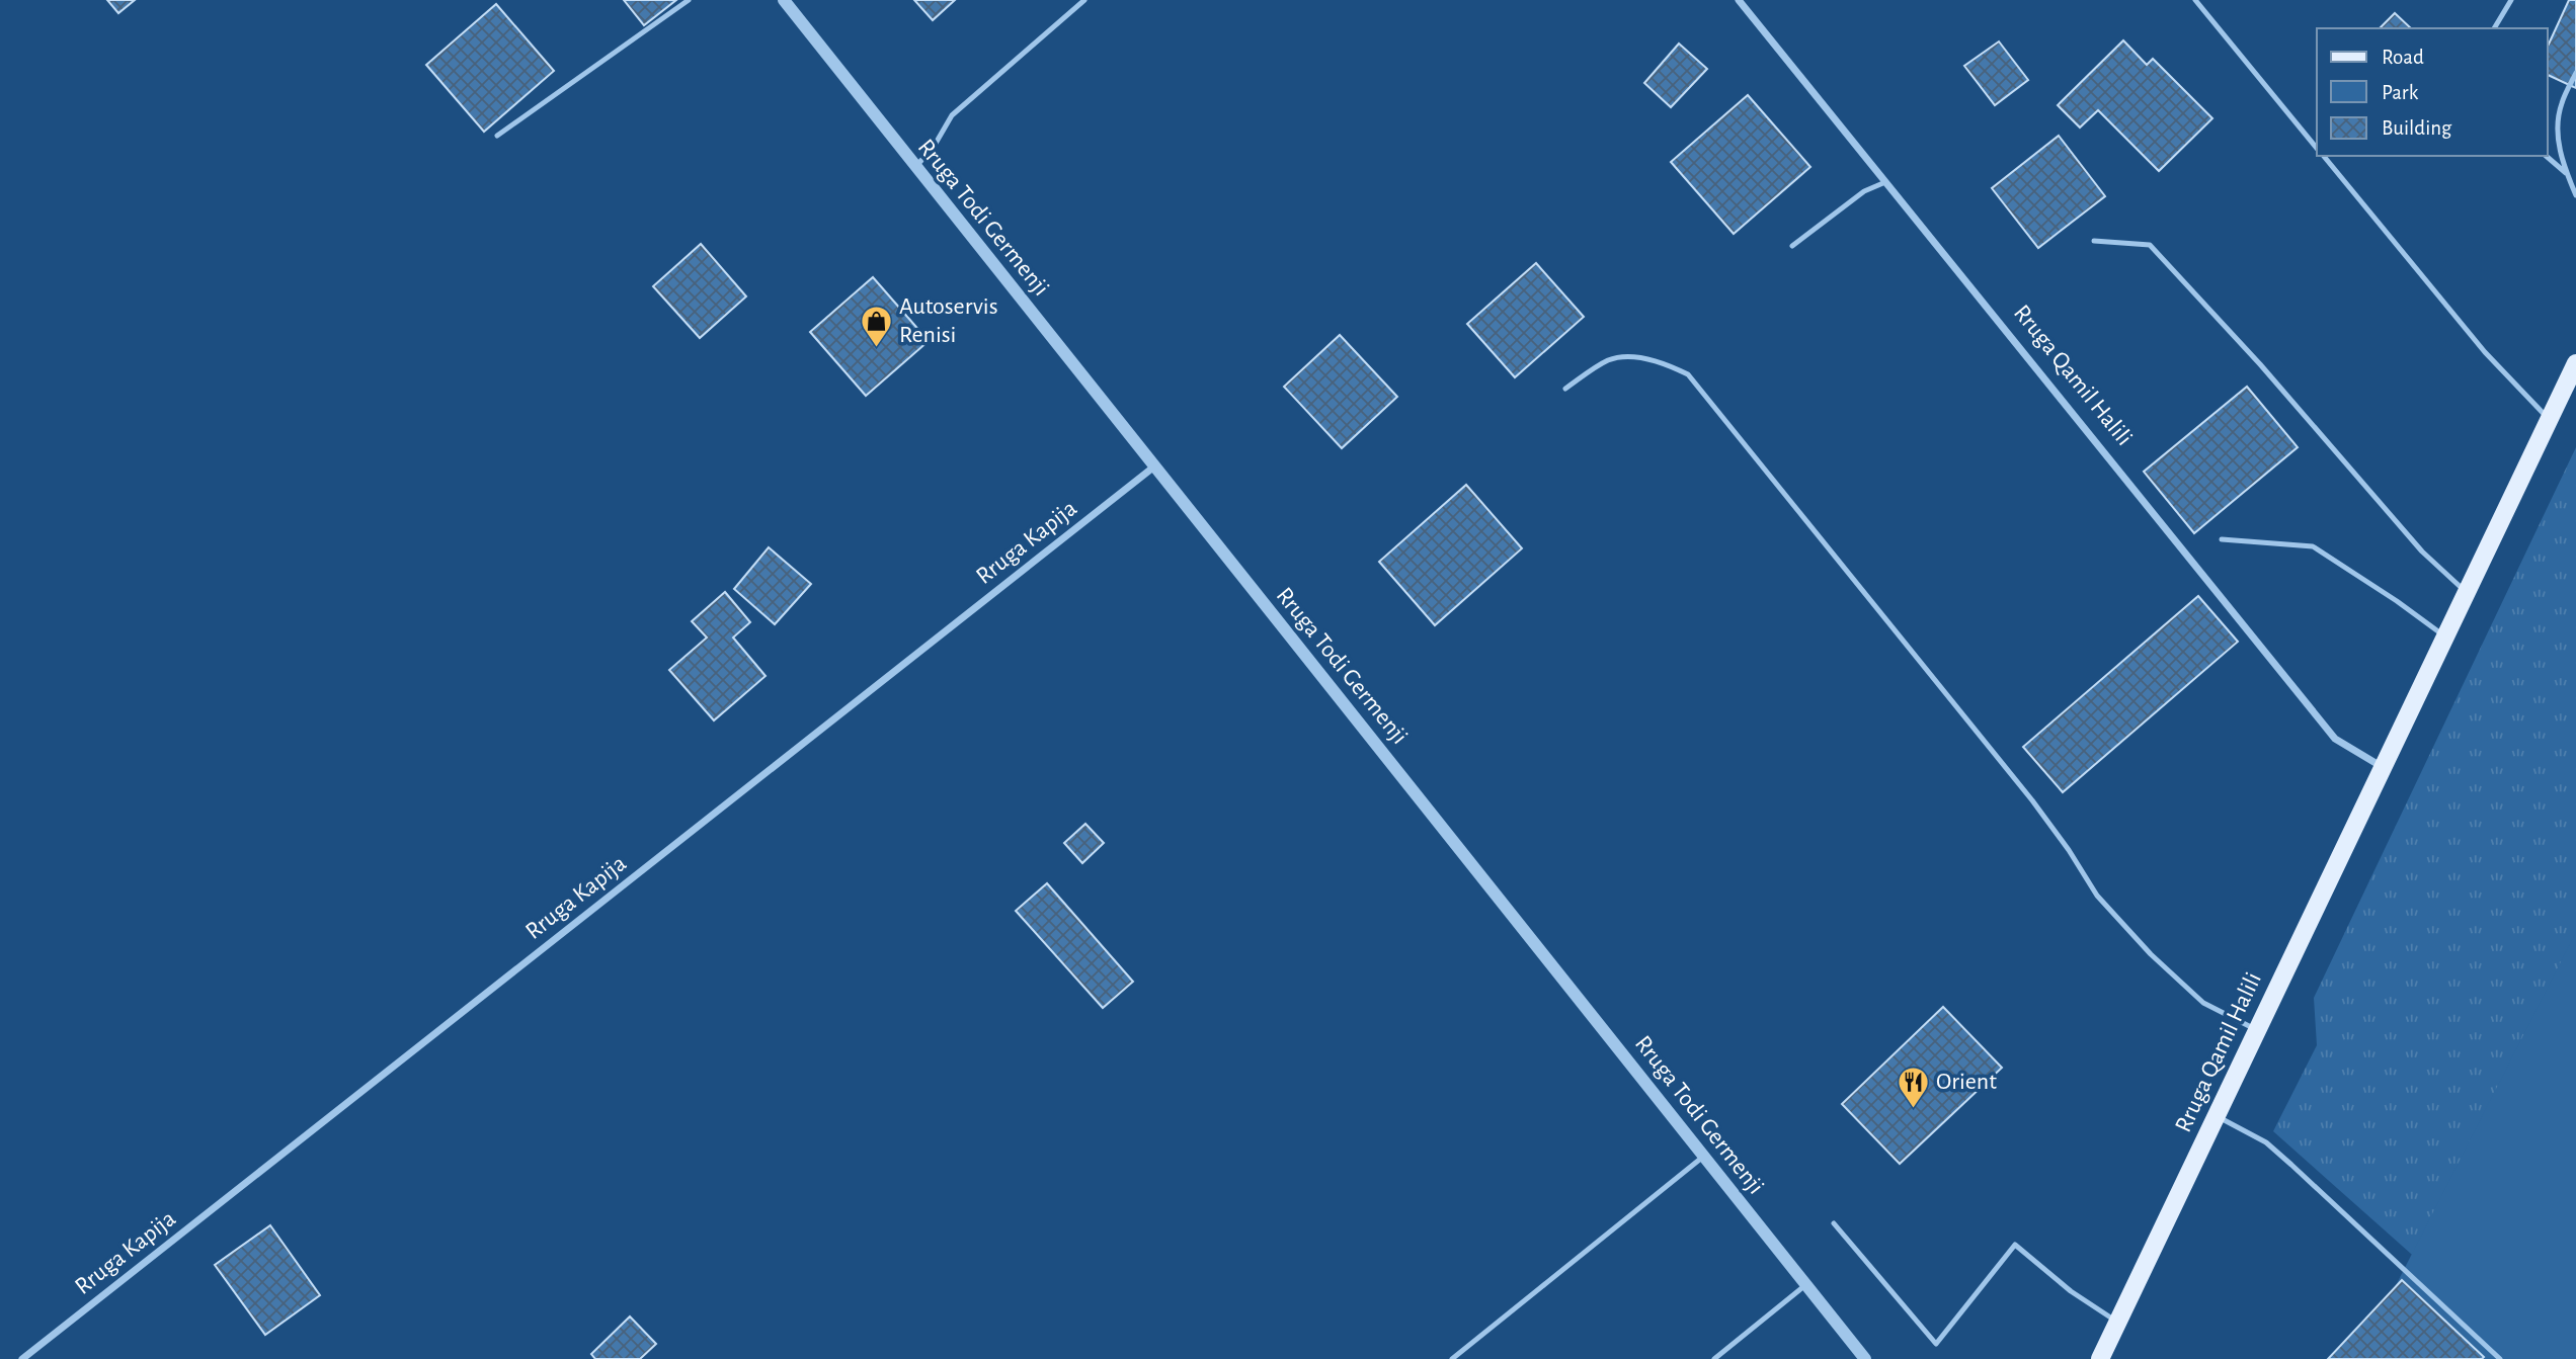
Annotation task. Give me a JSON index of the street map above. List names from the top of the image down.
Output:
{
  "streets": {
    "main road": ["Rruga Qamil Halili"],
    "street": ["Rruga Todi Germenji", "Rruga Kapija"]
  },
  "crossings": [
    ["Rruga Todi Germenji", "Rruga Kapija"]
  ],
  "places": {
    "shop": ["Autoservis Renisi"],
    "restaurant": ["Orient"]
  },
  "legend": ["Road", "Park", "Building"]
}
